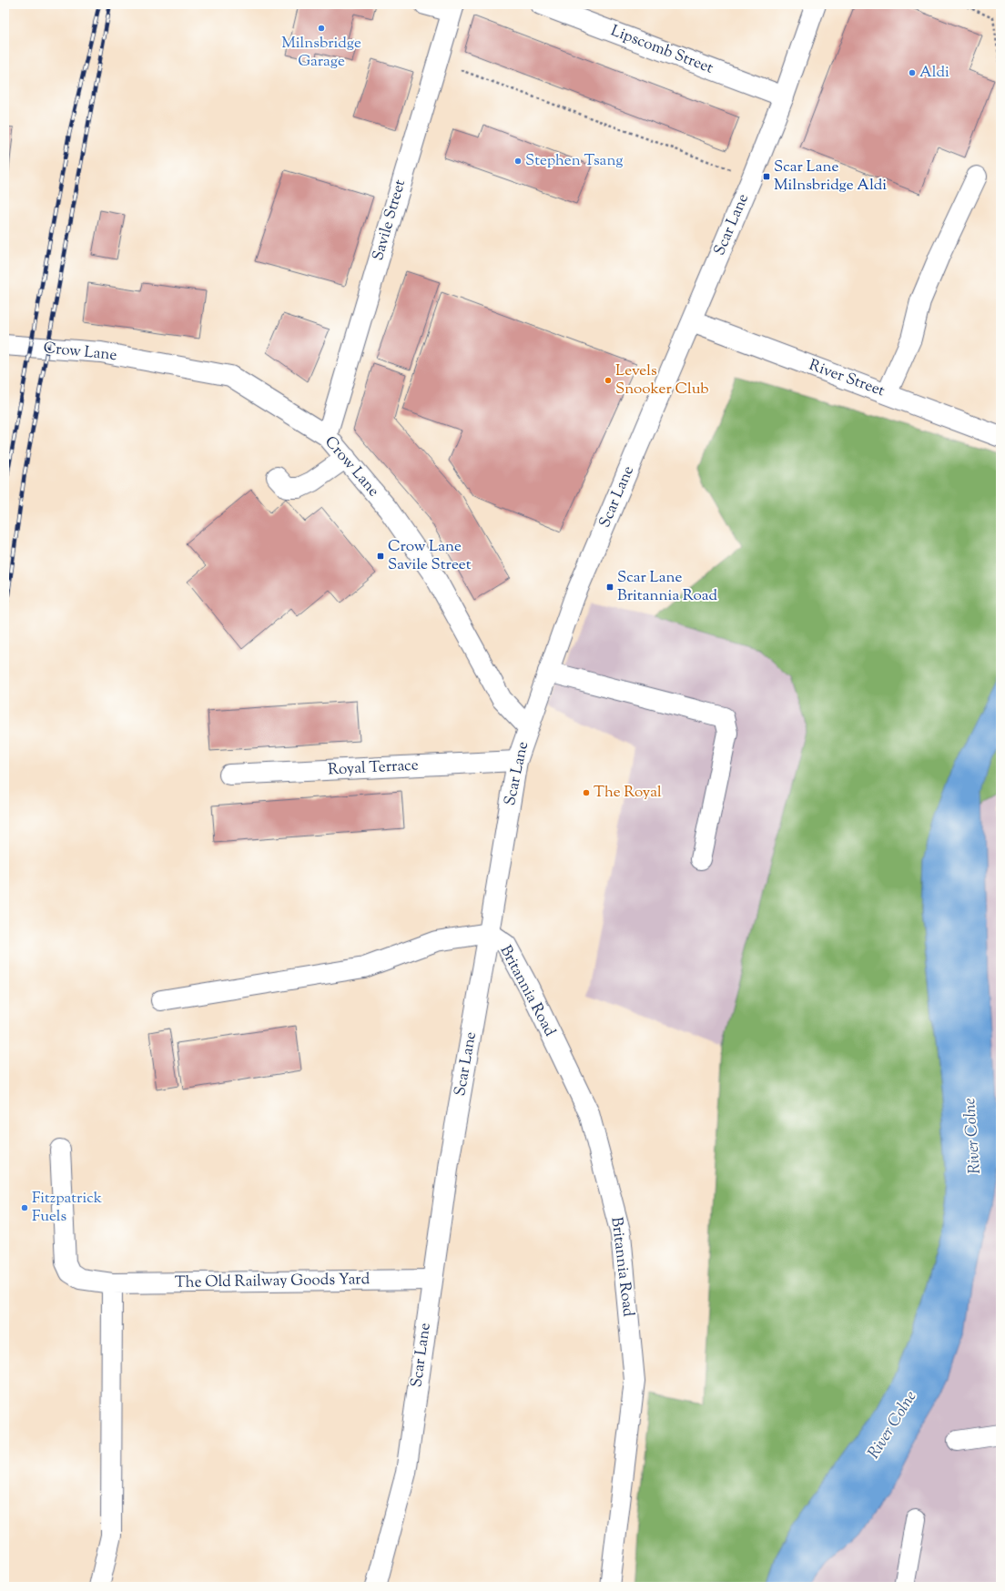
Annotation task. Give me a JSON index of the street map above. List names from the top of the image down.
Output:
{
  "streets": {
    "street": [
      "Lipscomb Street",
      "Savile Street",
      "Scar Lane",
      "Crow Lane",
      "River Street",
      "Royal Terrace",
      "Britannia Road",
      "The Old Railway Goods Yard"
    ]
  },
  "crossings": [
    ["Lipscomb Street", "Scar Lane"],
    ["Savile Street", "Crow Lane"],
    ["Scar Lane", "Crow Lane"],
    ["Scar Lane", "River Street"],
    ["Scar Lane", "Royal Terrace"],
    ["Scar Lane", "Britannia Road"],
    ["Scar Lane", "The Old Railway Goods Yard"]
  ],
  "water": ["River Colne"],
  "places": {
    "other": [
      "Milnsbridge Garage",
      "Aldi",
      "Stephen Tsang",
      "Levels Snooker Club",
      "The Royal",
      "Fitzpatrick Fuels"
    ],
    "transit": ["Scar Lane Milnsbridge Aldi", "Crow Lane Savile Street", "Scar Lane Britannia Road"]
  }
}
